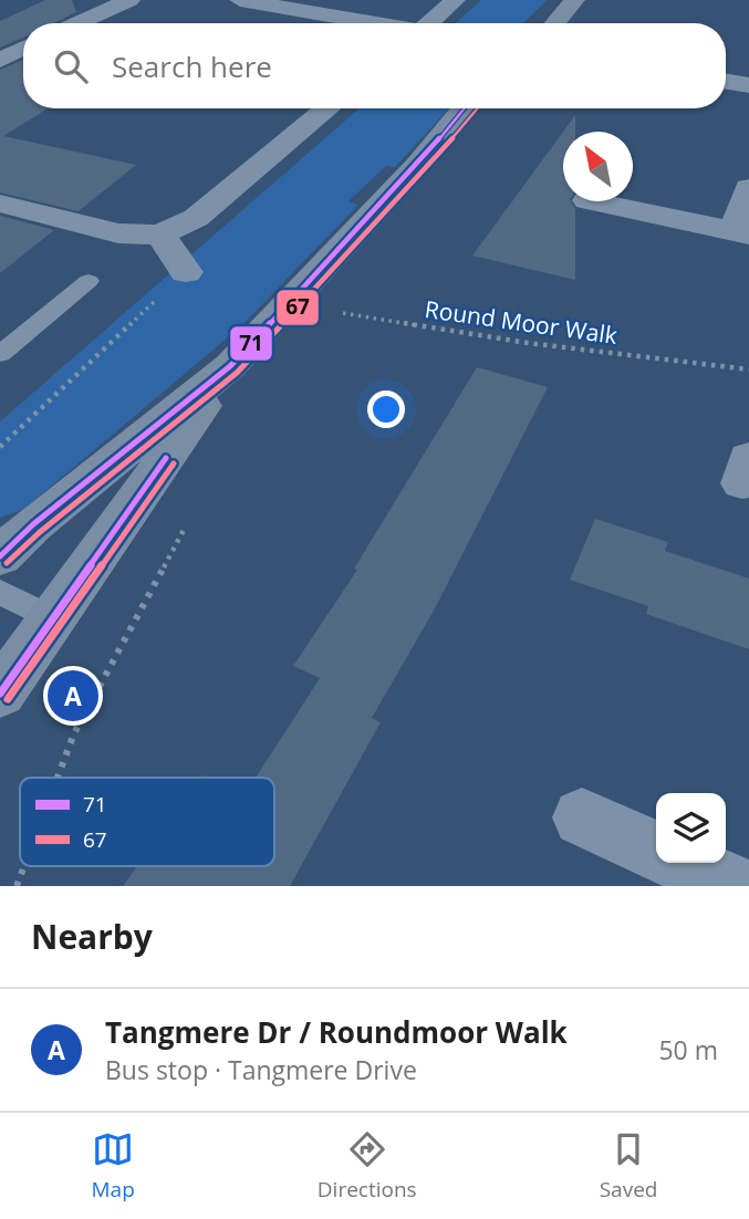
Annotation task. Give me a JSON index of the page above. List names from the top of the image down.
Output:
{
  "streets": {
    "path": ["Round Moor Walk"]
  },
  "lines": ["transit line 71", "transit line 67"],
  "legend": ["71", "67"],
  "north": "top left",
  "page": {
    "search": "Search here",
    "pins": "A",
    "heading": "Nearby",
    "list": [
      {
        "mark": "A",
        "name": "Tangmere Dr / Roundmoor Walk",
        "note": "Bus stop · Tangmere Drive",
        "value": "50 m"
      }
    ],
    "nav": ["Map", "Directions", "Saved"]
  }
}
